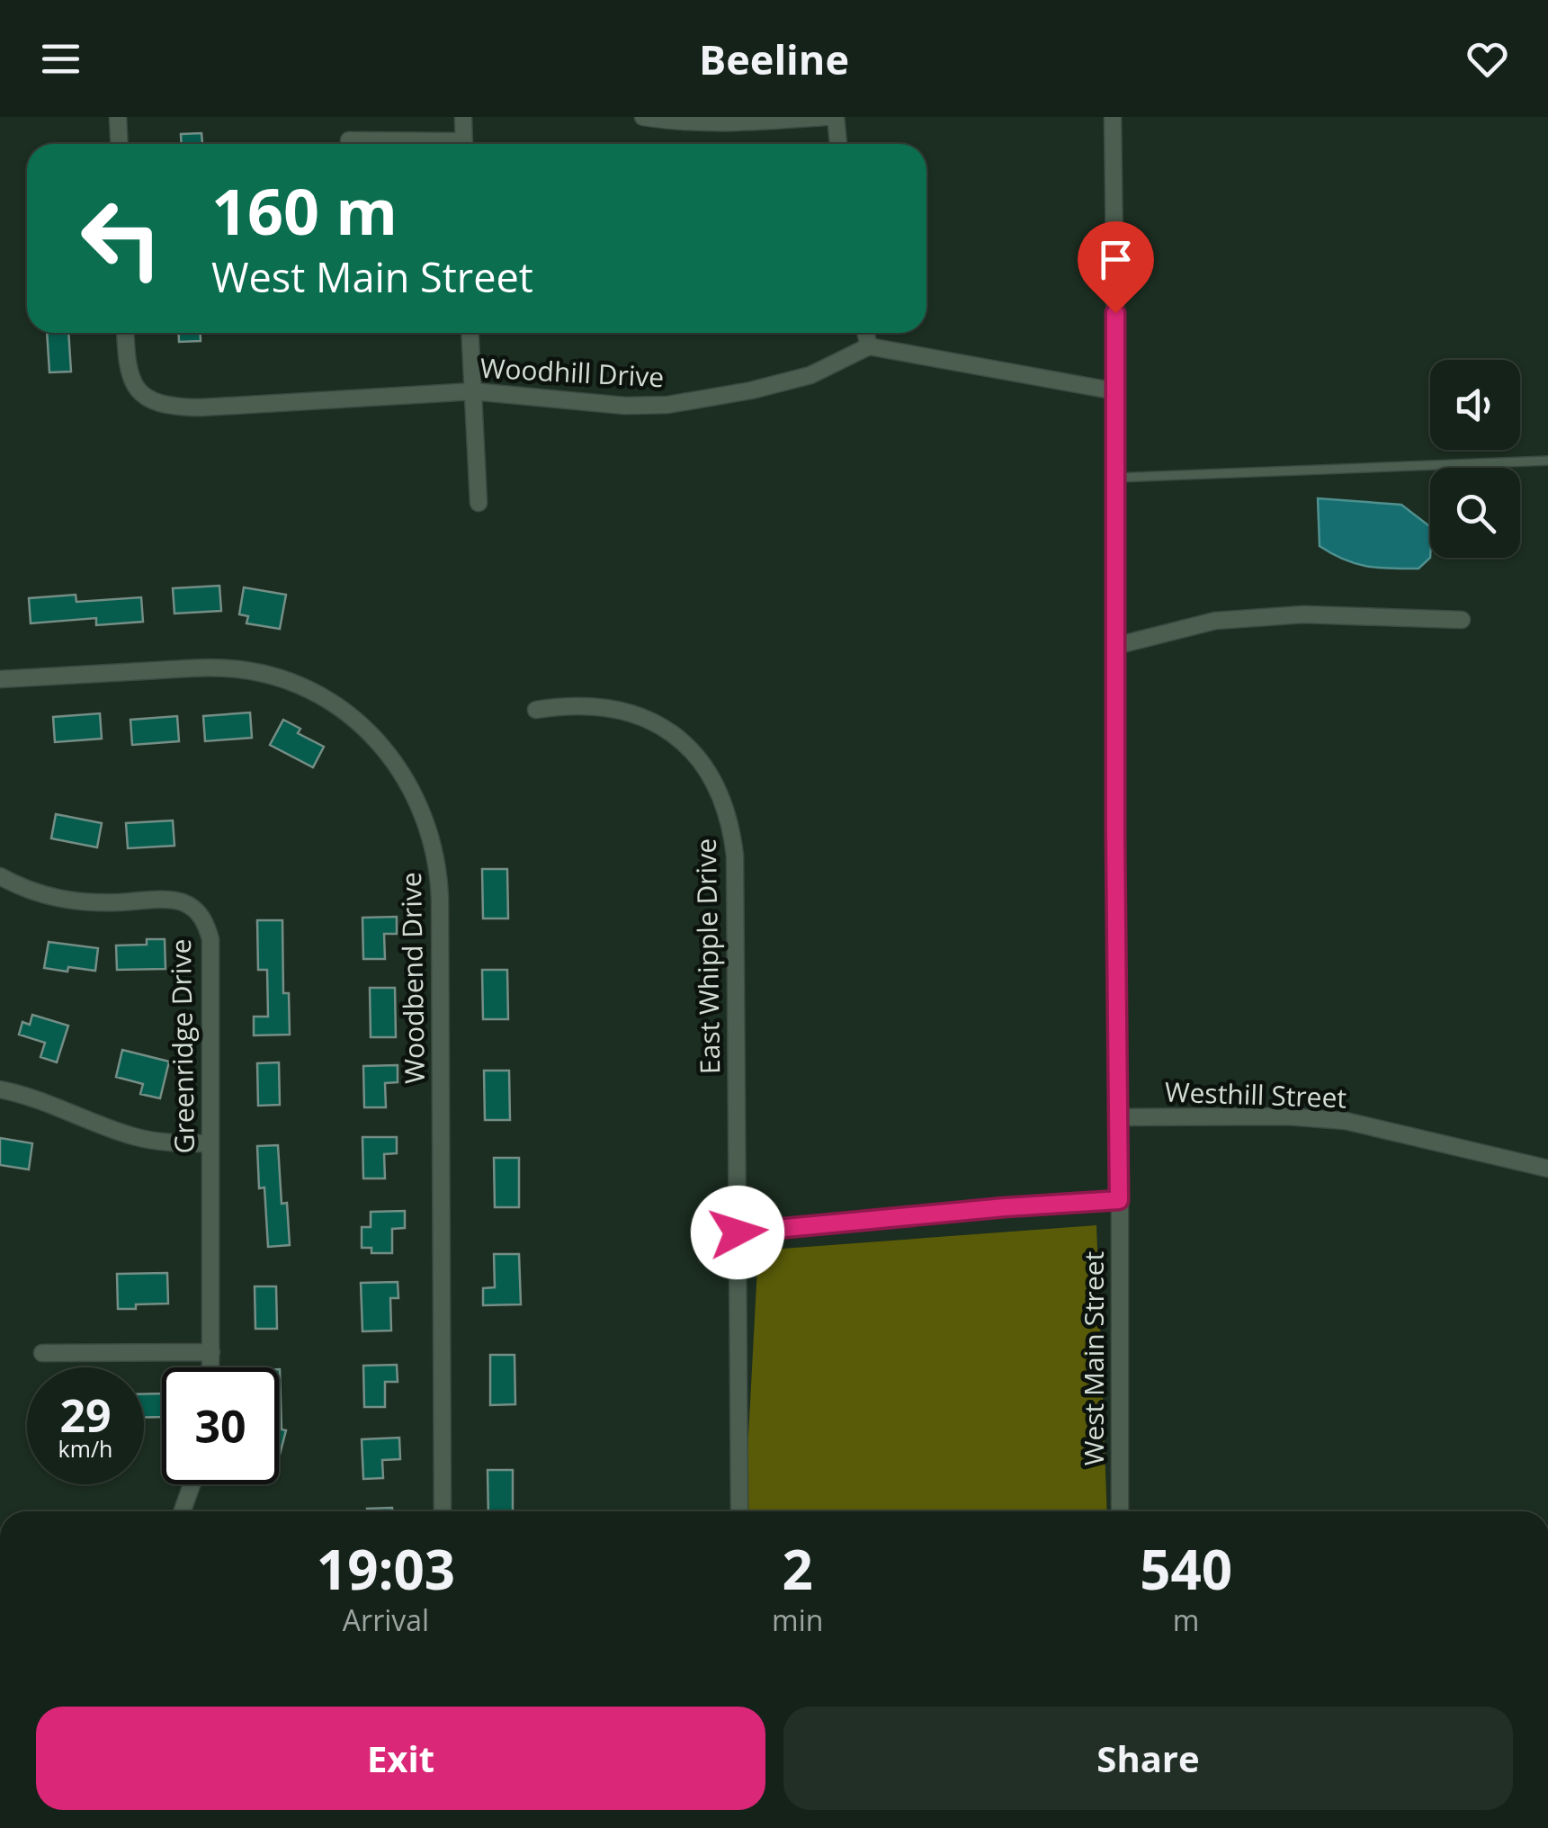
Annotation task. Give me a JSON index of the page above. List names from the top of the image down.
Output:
{
  "streets": {
    "street": [
      "Woodhill Drive",
      "East Whipple Drive",
      "Woodbend Drive",
      "Greenridge Drive",
      "Westhill Street",
      "West Main Street"
    ]
  },
  "crossings": [
    ["Westhill Street", "West Main Street"]
  ],
  "page": {
    "header": "Beeline",
    "turn": ["160 m", "West Main Street"],
    "speed": "29 km/h",
    "limit": "30",
    "eta": [
      "19:03",
      "Arrival",
      "2",
      "min",
      "540",
      "m"
    ],
    "buttons": ["Exit", "Share"]
  }
}
